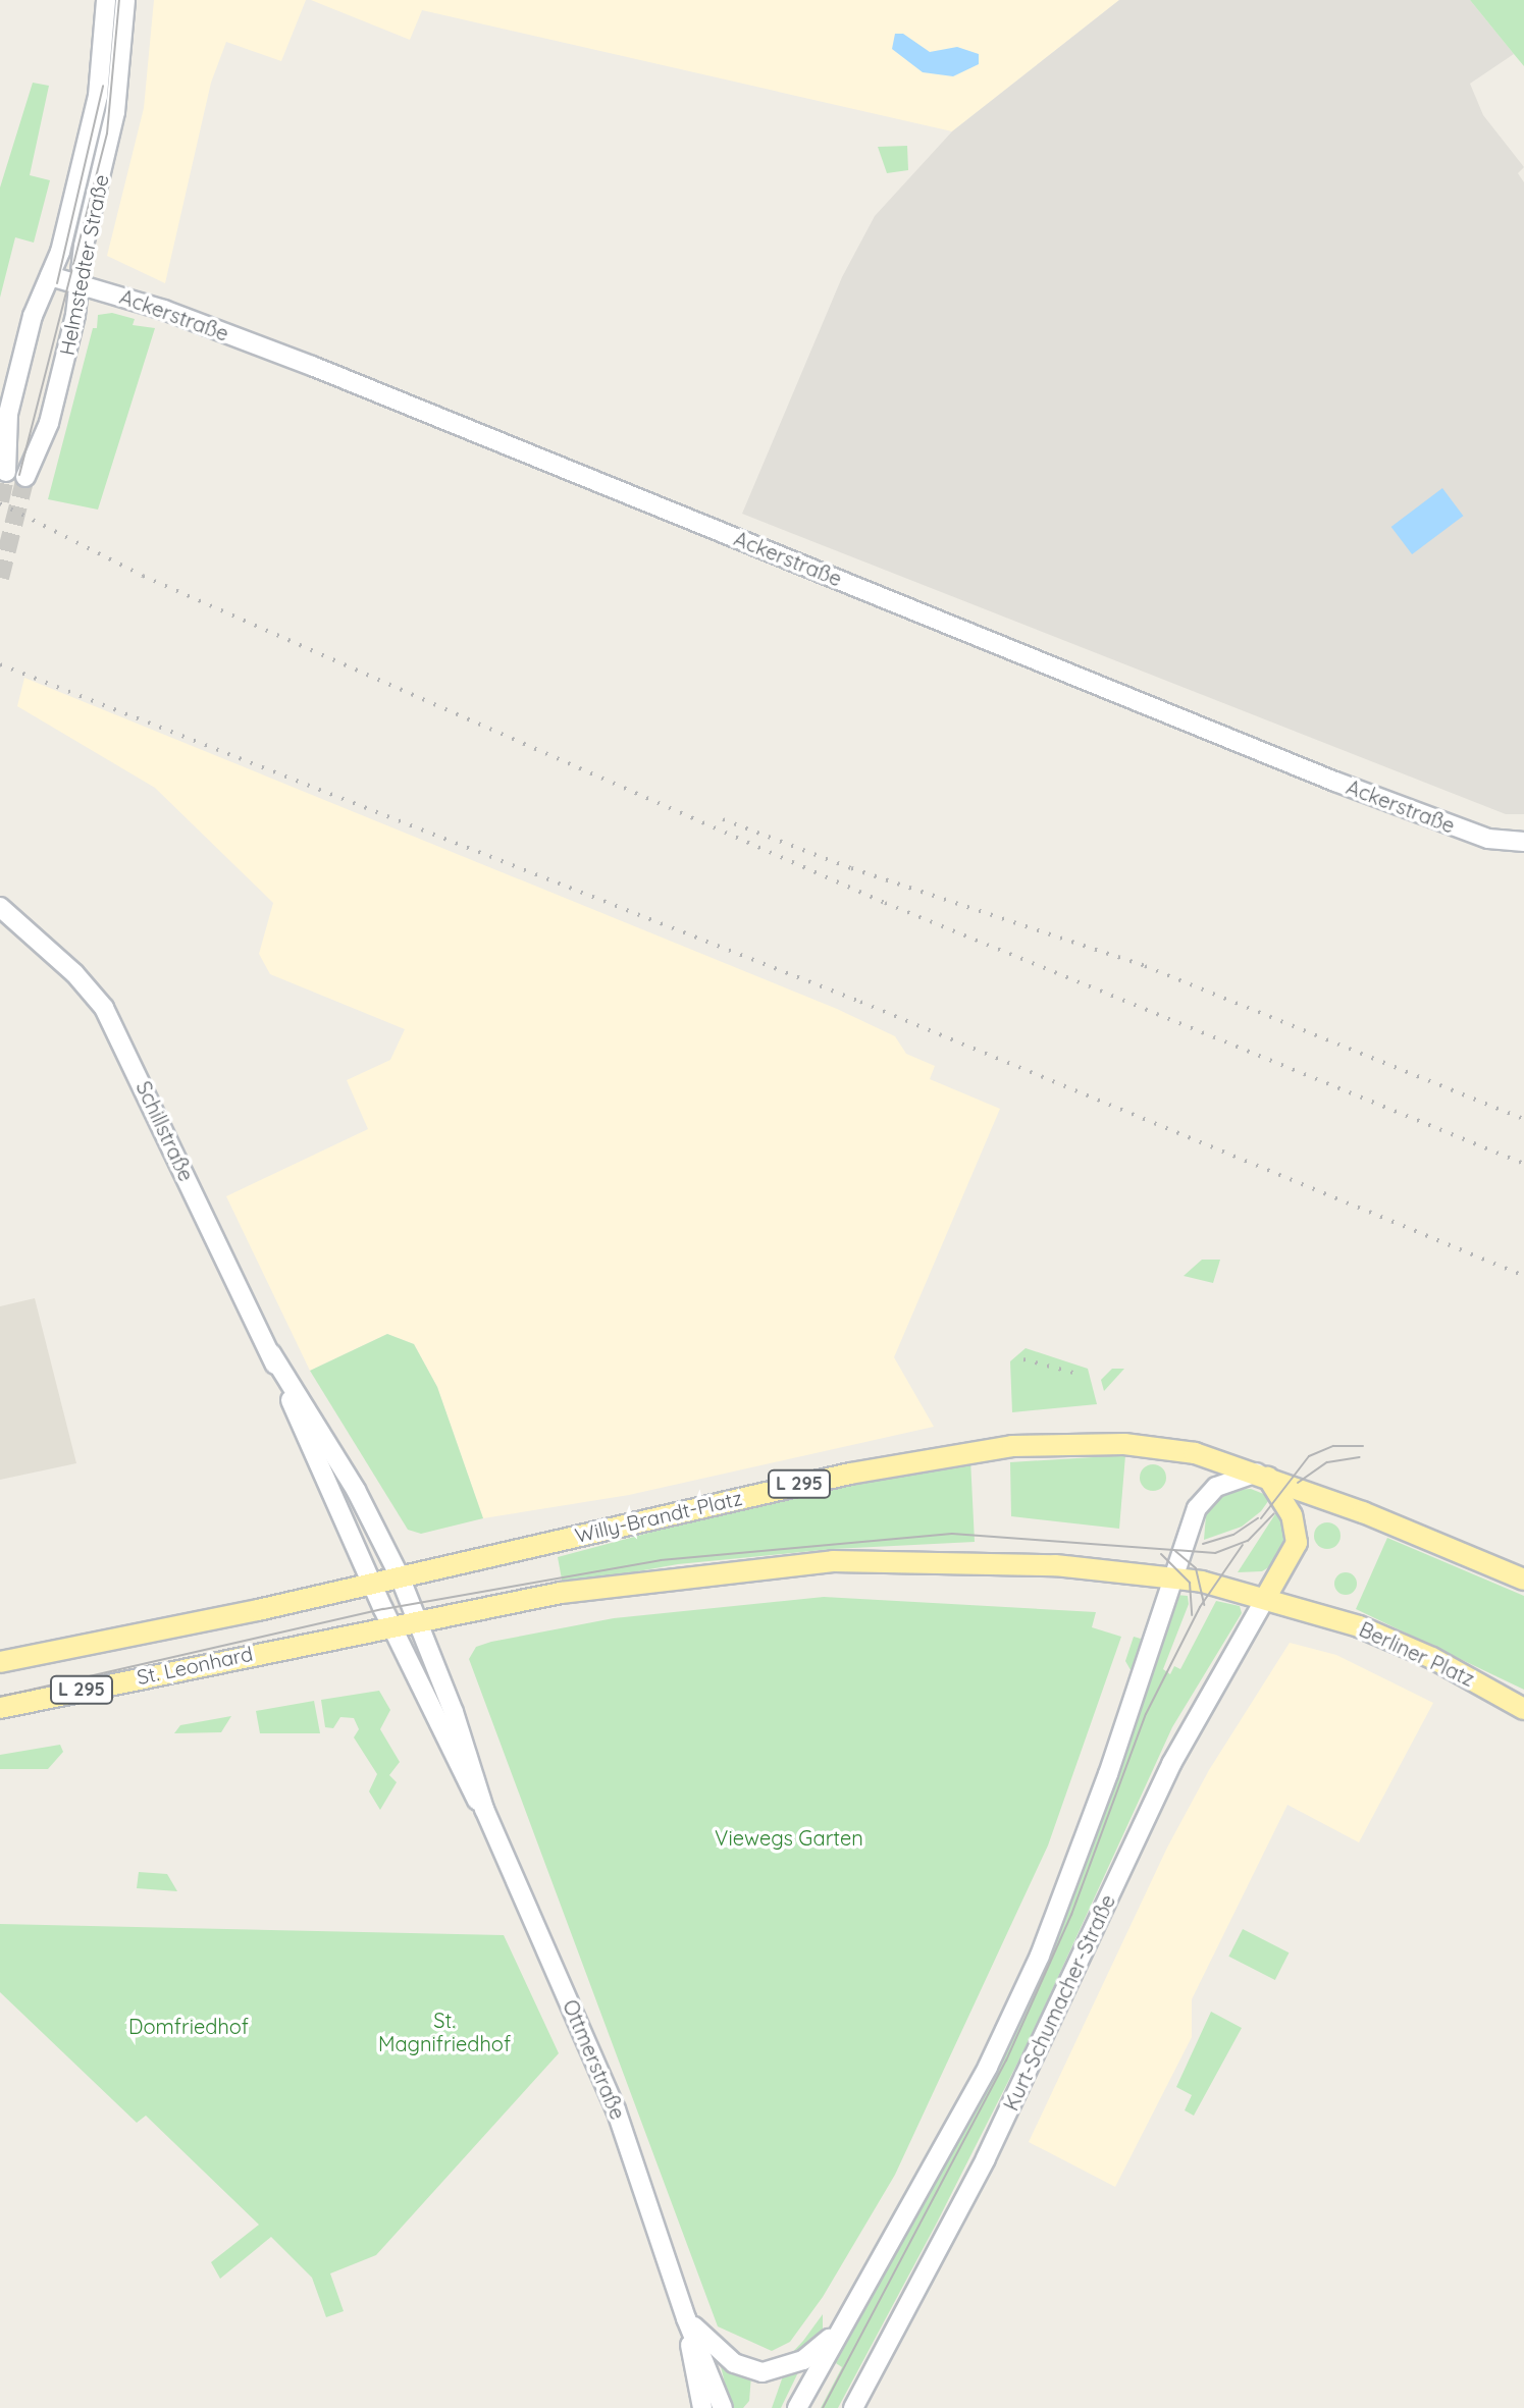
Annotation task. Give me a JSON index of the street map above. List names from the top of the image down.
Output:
{
  "streets": {
    "main road": [
      "Helmstedter Straße",
      "Ackerstraße",
      "Schillstraße",
      "L 295",
      "Willy-Brandt-Platz",
      "Berliner Platz",
      "St. Leonhard",
      "Kurt-Schumacher-Straße",
      "Ottmerstraße"
    ]
  },
  "crossings": [
    ["Helmstedter Straße", "Ackerstraße"],
    ["Schillstraße", "L 295"],
    ["Schillstraße", "Willy-Brandt-Platz"],
    ["Schillstraße", "St. Leonhard"],
    ["Schillstraße", "Ottmerstraße"],
    ["L 295", "Willy-Brandt-Platz"],
    ["L 295", "Berliner Platz"],
    ["L 295", "St. Leonhard"],
    ["L 295", "Kurt-Schumacher-Straße"],
    ["L 295", "Ottmerstraße"],
    ["Berliner Platz", "Kurt-Schumacher-Straße"],
    ["St. Leonhard", "Ottmerstraße"]
  ],
  "parks": ["Viewegs Garten", "St. Magnifriedhof", "Domfriedhof"]
}
